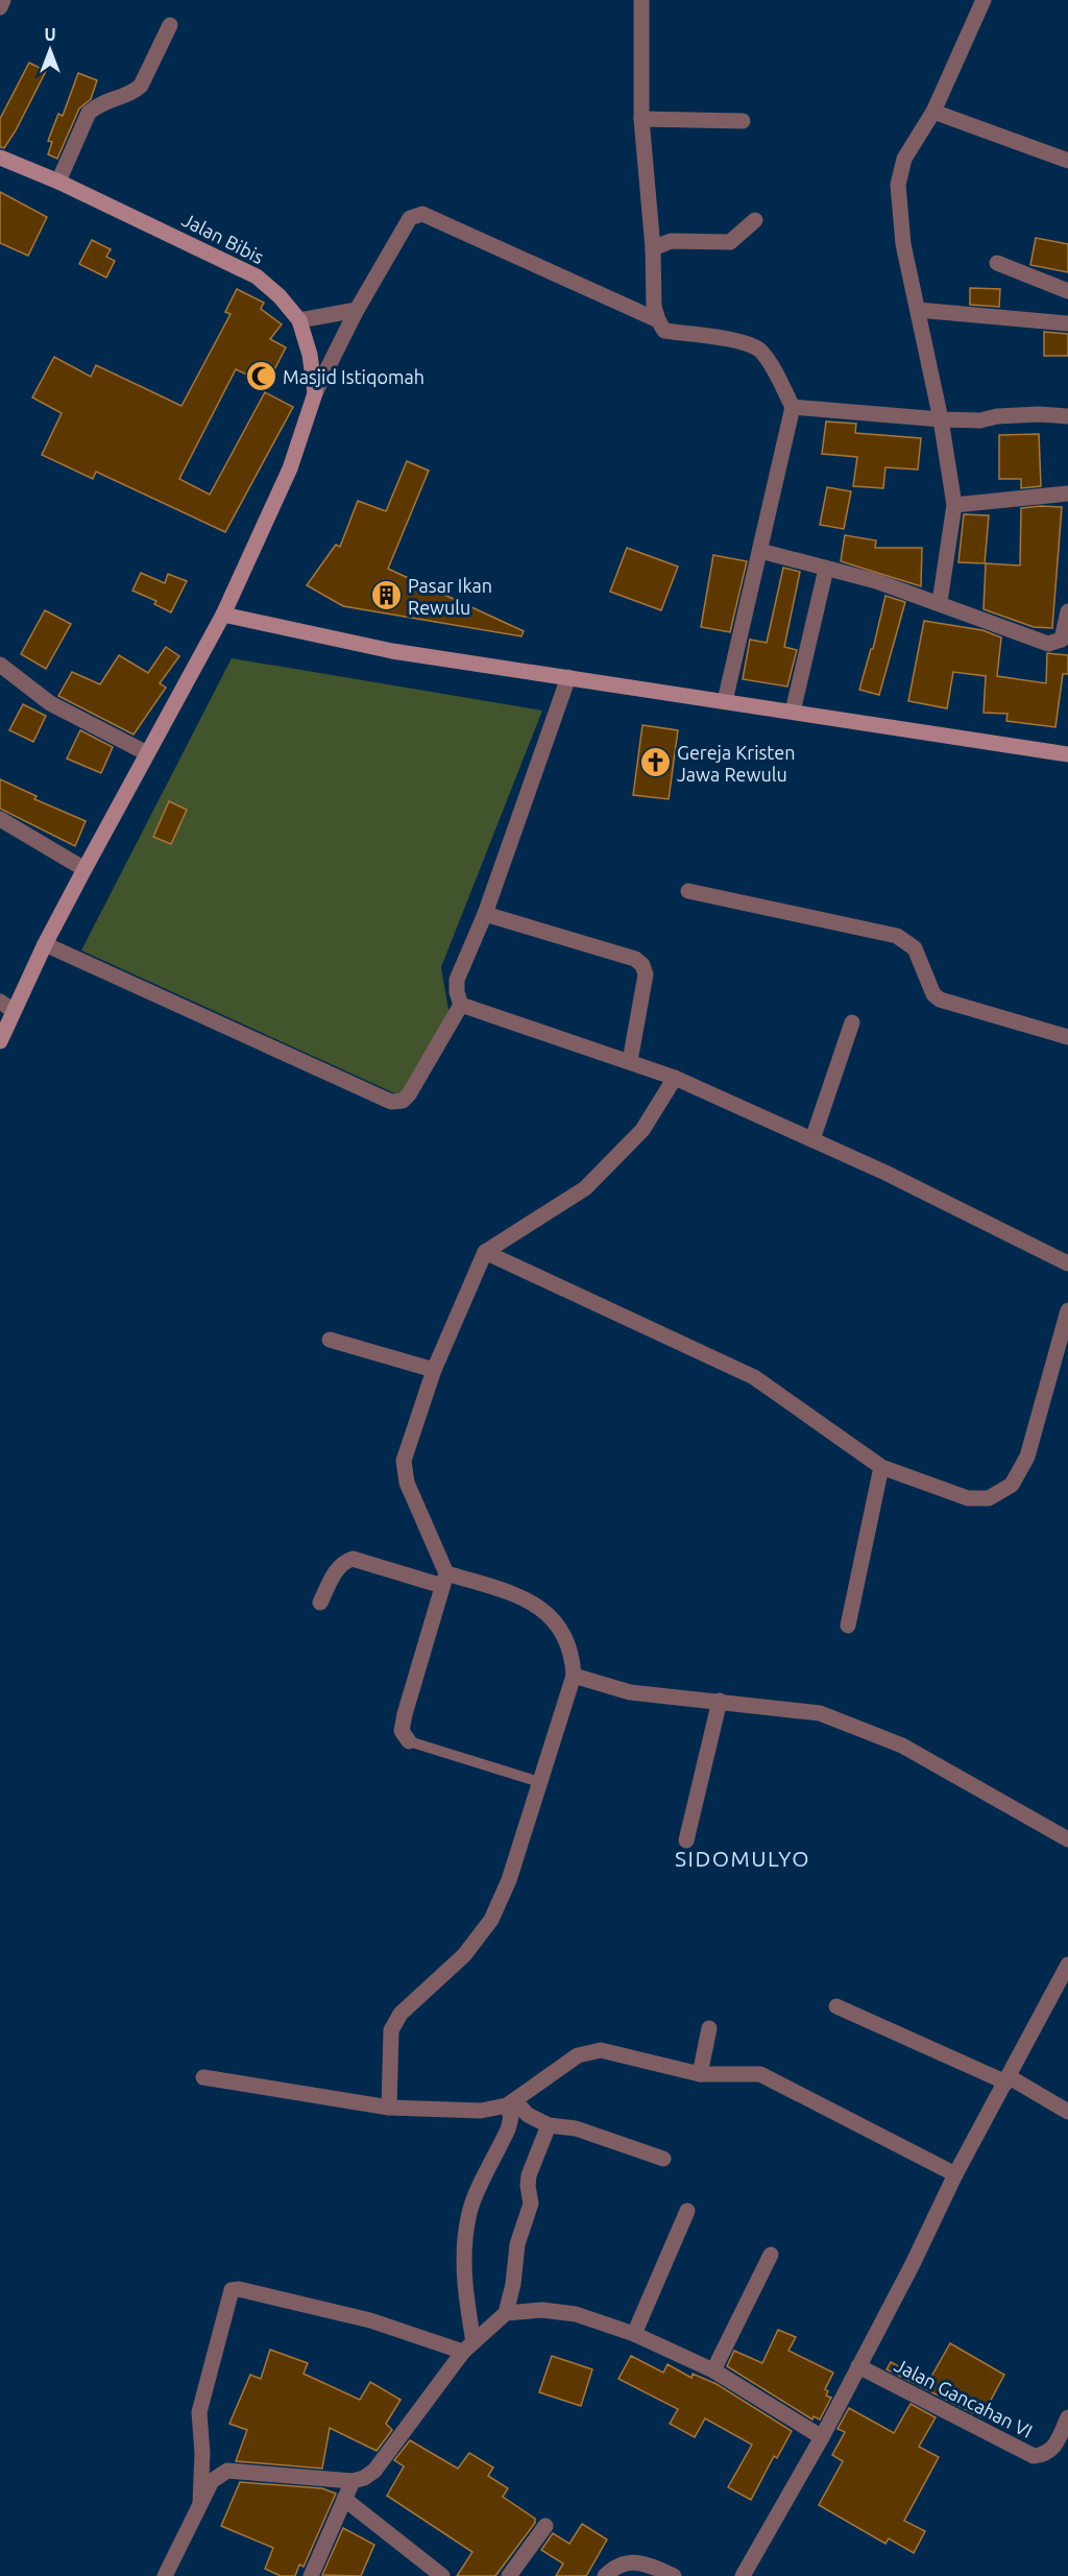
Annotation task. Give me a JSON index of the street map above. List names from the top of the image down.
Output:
{
  "streets": {
    "main road": ["Jalan Bibis"],
    "street": ["Jalan Gancahan VI"]
  },
  "districts": ["SIDOMULYO"],
  "places": {
    "mosque": ["Masjid Istiqomah"],
    "building": ["Pasar Ikan Rewulu"],
    "church": ["Gereja Kristen Jawa Rewulu"]
  },
  "north": "top"
}
